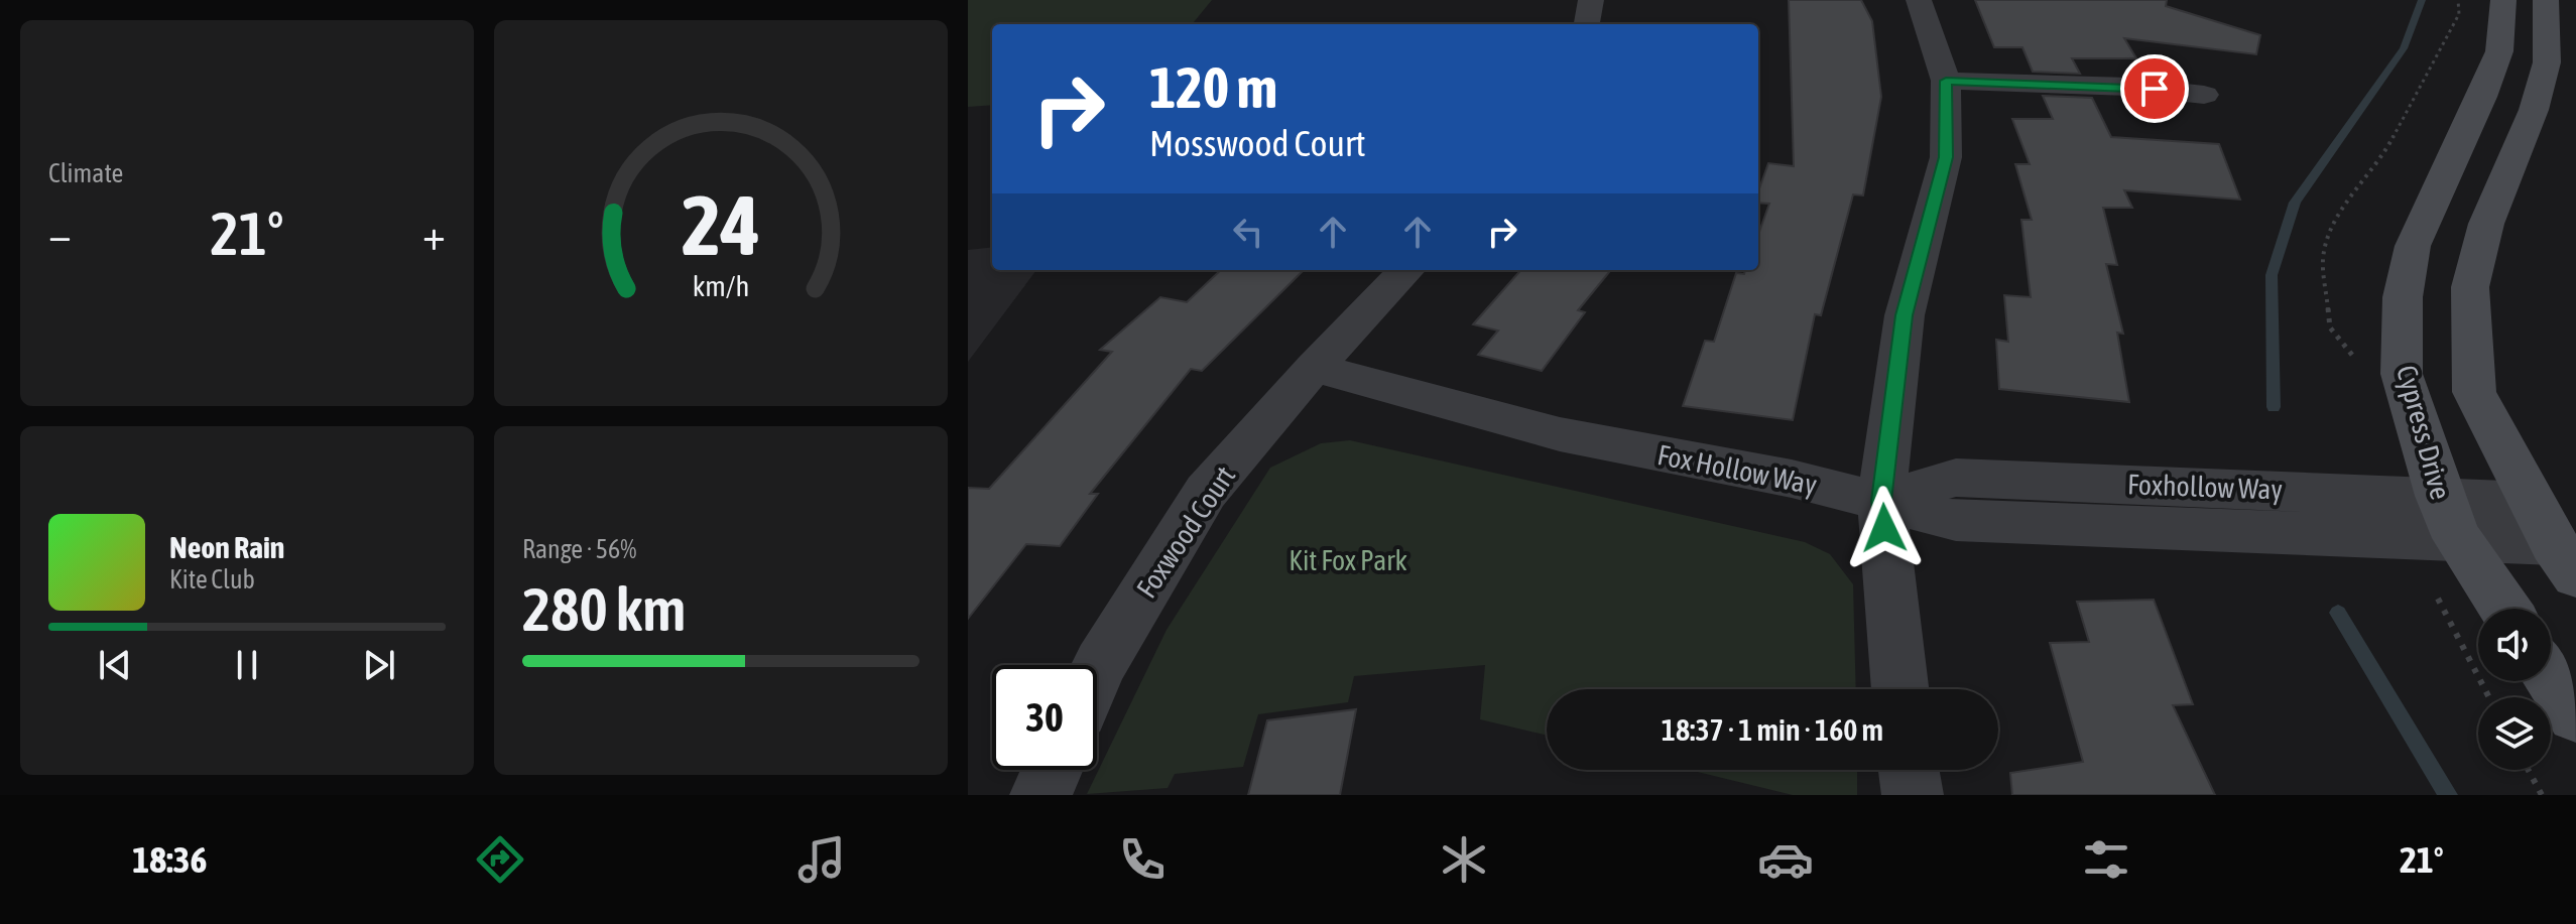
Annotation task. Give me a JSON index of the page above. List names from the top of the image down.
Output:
{
  "streets": {
    "street": ["Cypress Drive", "Fox Hollow Way", "Foxwood Court"]
  },
  "crossings": [
    ["Cypress Drive", "Fox Hollow Way"],
    ["Fox Hollow Way", "Foxwood Court"]
  ],
  "parks": ["Kit Fox Park"],
  "page": {
    "tile": [
      "Climate",
      ["Range · 56%", "280 km"]
    ],
    "turn": ["120 m", "Mosswood Court"],
    "heat": ["−", "21°", "+"],
    "song": ["Neon Rain", "Kite Club"],
    "limit": "30",
    "trip": "18:37 · 1 min · 160 m",
    "tabs": ["18:36", "21°"],
    "gauge": ["24", "km/h"]
  }
}
